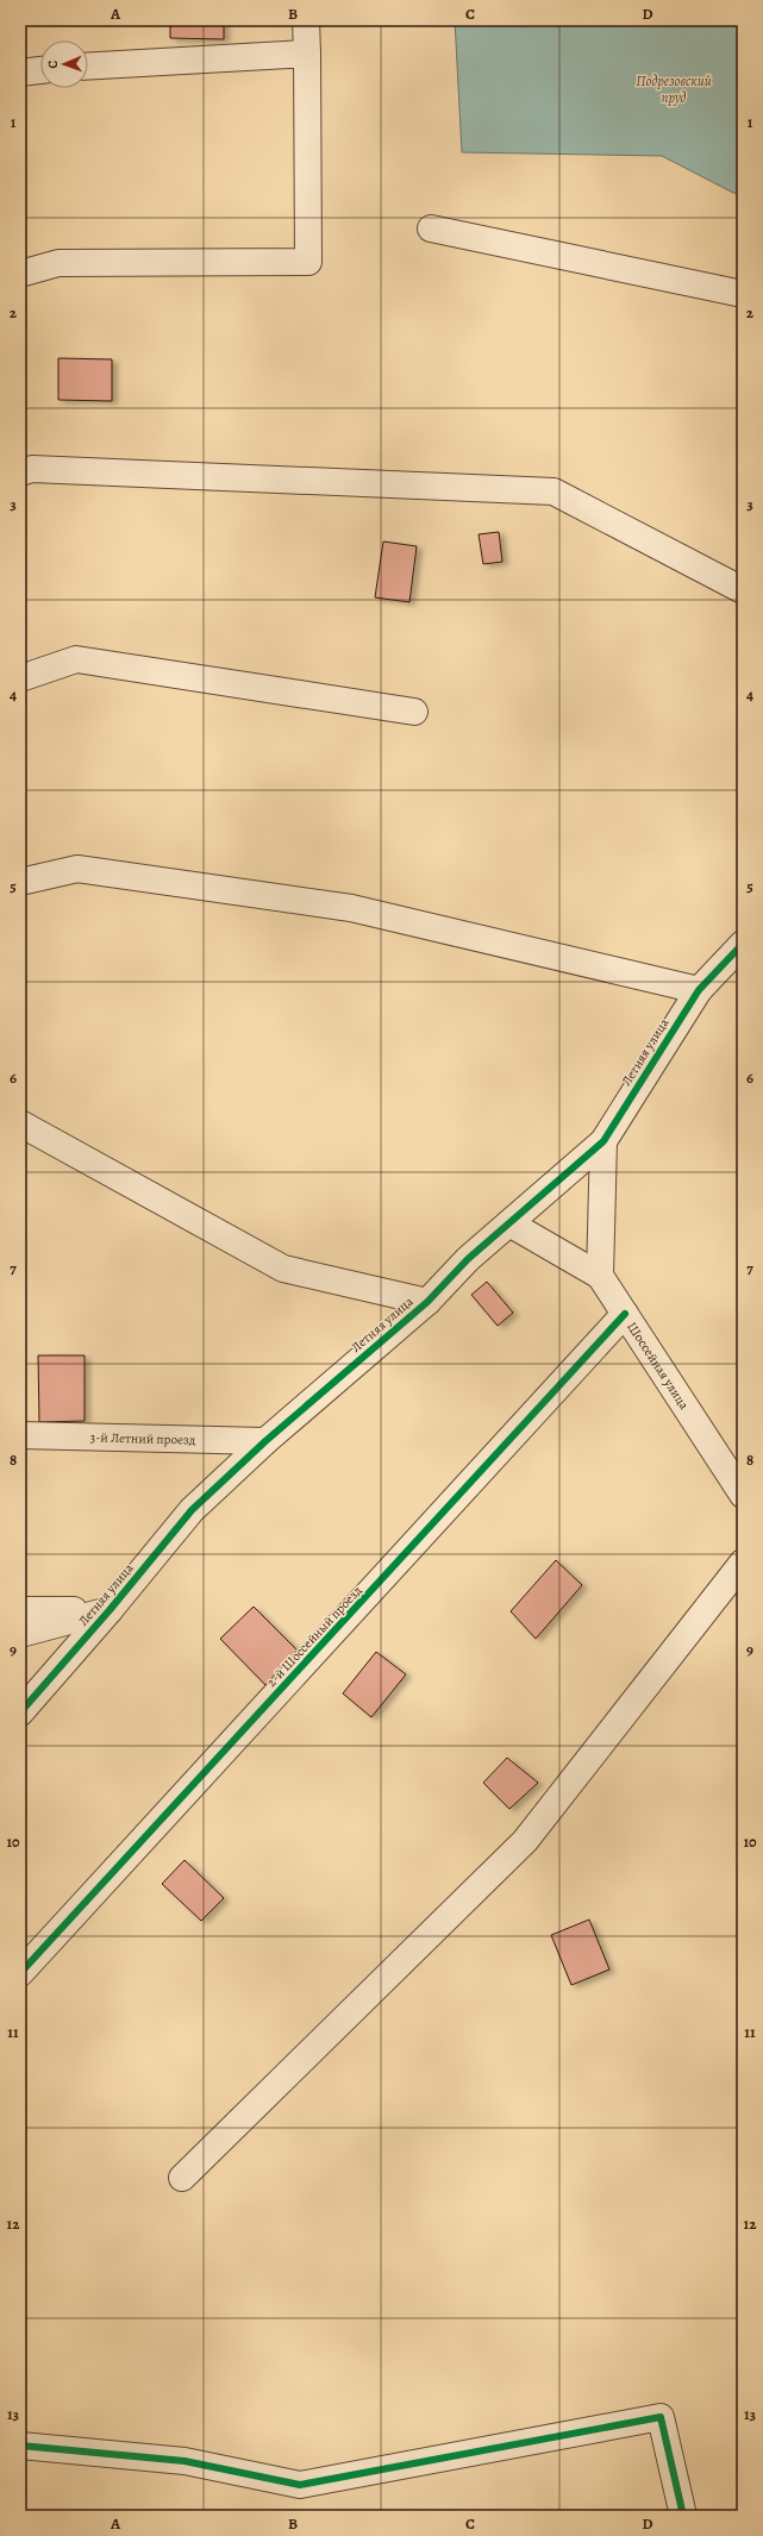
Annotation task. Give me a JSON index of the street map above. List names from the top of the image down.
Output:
{
  "streets": {
    "street": [
      "Летняя улица",
      "Шоссейная улица",
      "3-й Летний проезд",
      "2-й Шоссейный проезд"
    ]
  },
  "crossings": [
    ["Летняя улица", "3-й Летний проезд"],
    ["Шоссейная улица", "2-й Шоссейный проезд"]
  ],
  "water": ["Подрезовский пруд"],
  "north": "left",
  "grid": {
    "columns": [
      "A",
      "B",
      "C",
      "D"
    ],
    "rows": [
      "1",
      "2",
      "3",
      "4",
      "5",
      "6",
      "7",
      "8",
      "9",
      "10",
      "11",
      "12",
      "13"
    ]
  }
}
